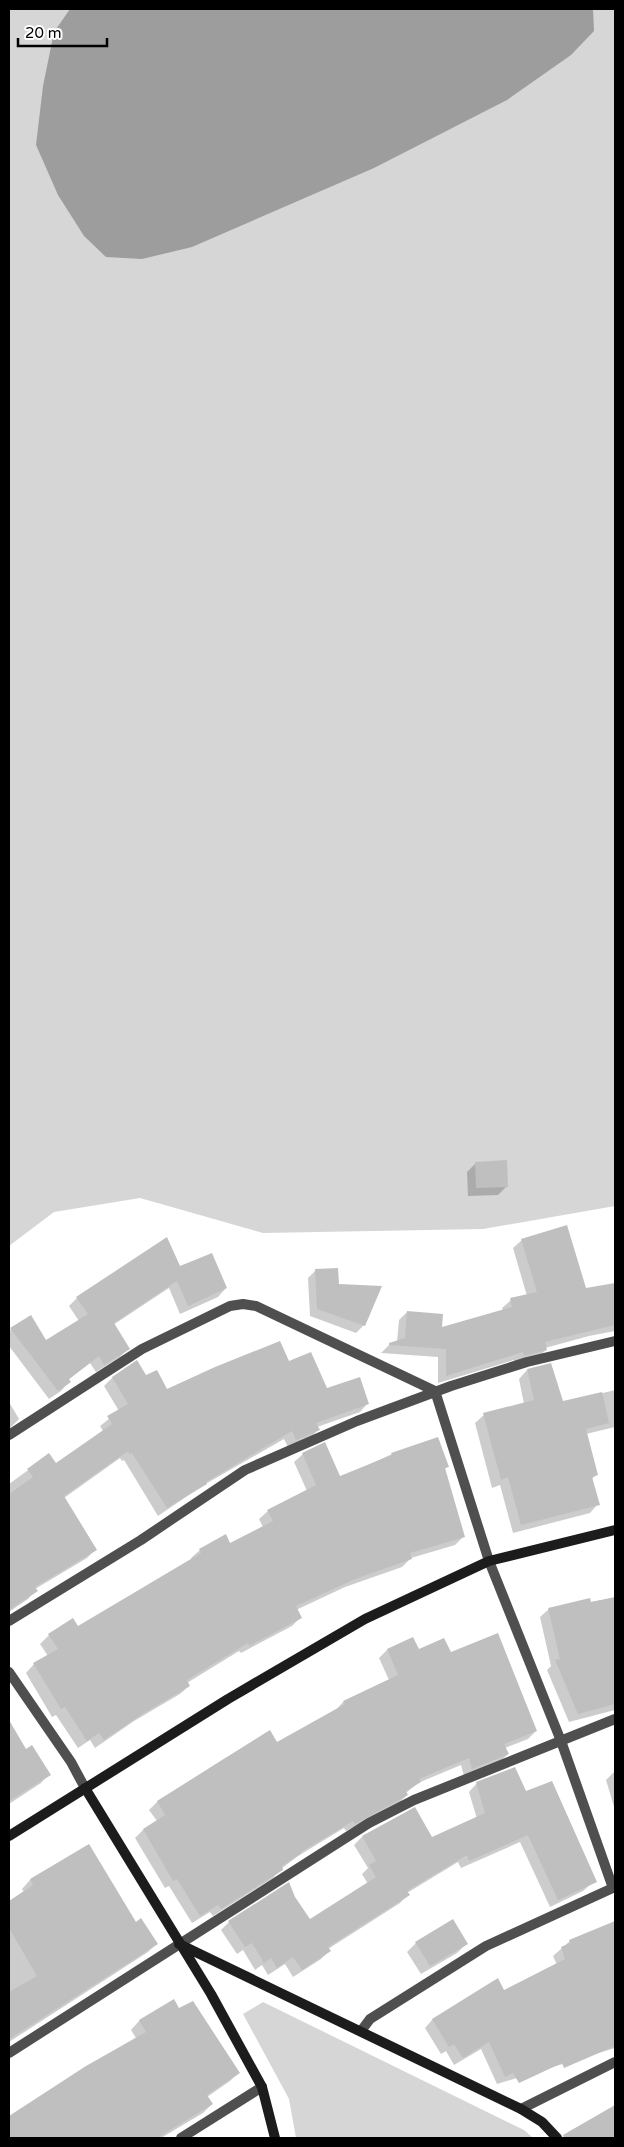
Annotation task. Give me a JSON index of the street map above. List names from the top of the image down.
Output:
{
  "scale_bar": "20 m"
}
